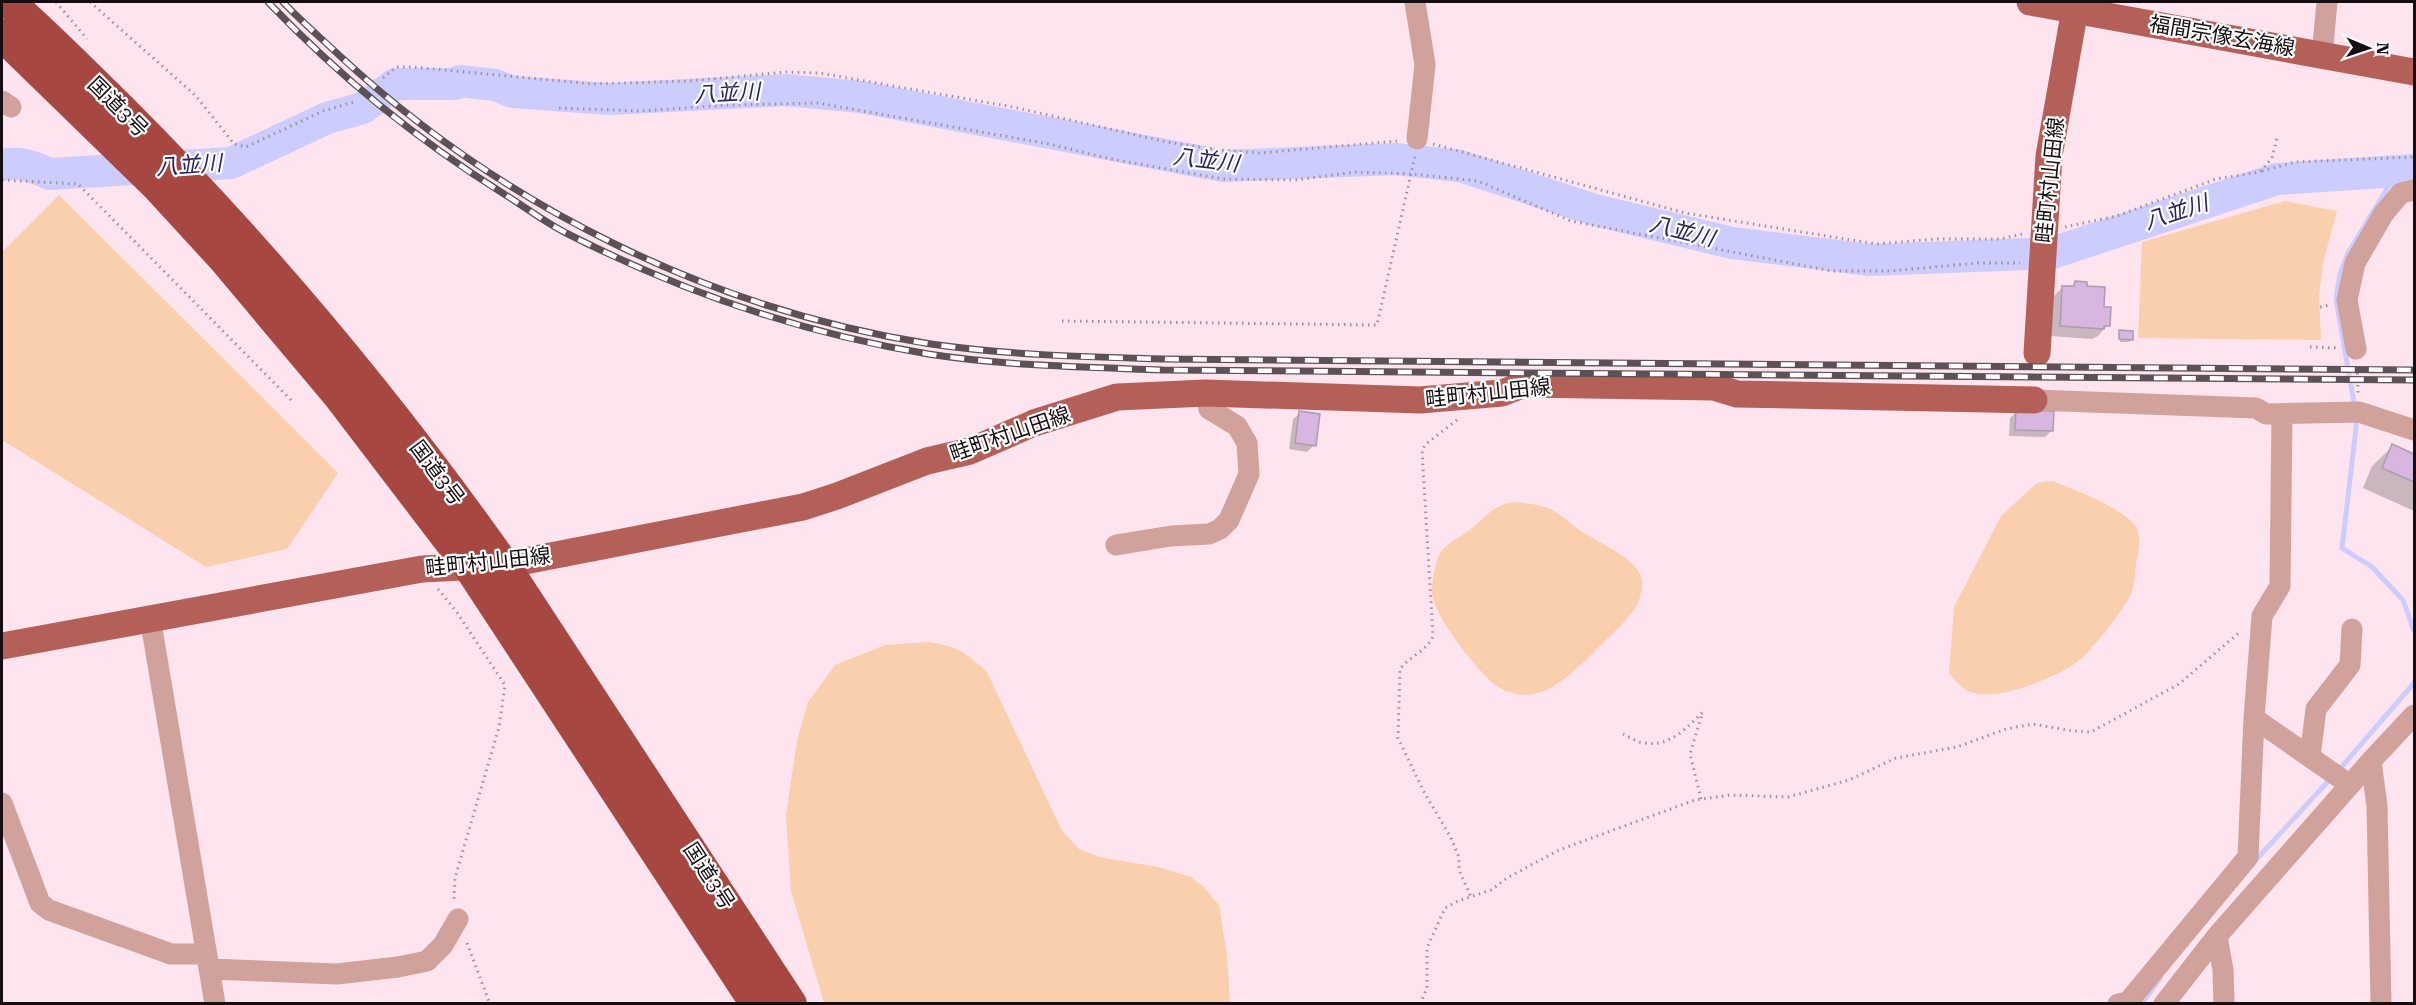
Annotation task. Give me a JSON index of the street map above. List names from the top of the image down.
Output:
{
  "streets": {
    "highway": ["国道3号"],
    "main road": ["福間宗像玄海線", "畦町村山田線"]
  },
  "crossings": [
    ["福間宗像玄海線", "畦町村山田線"],
    ["国道3号", "畦町村山田線"]
  ],
  "water": ["八並川"],
  "north": "right"
}
